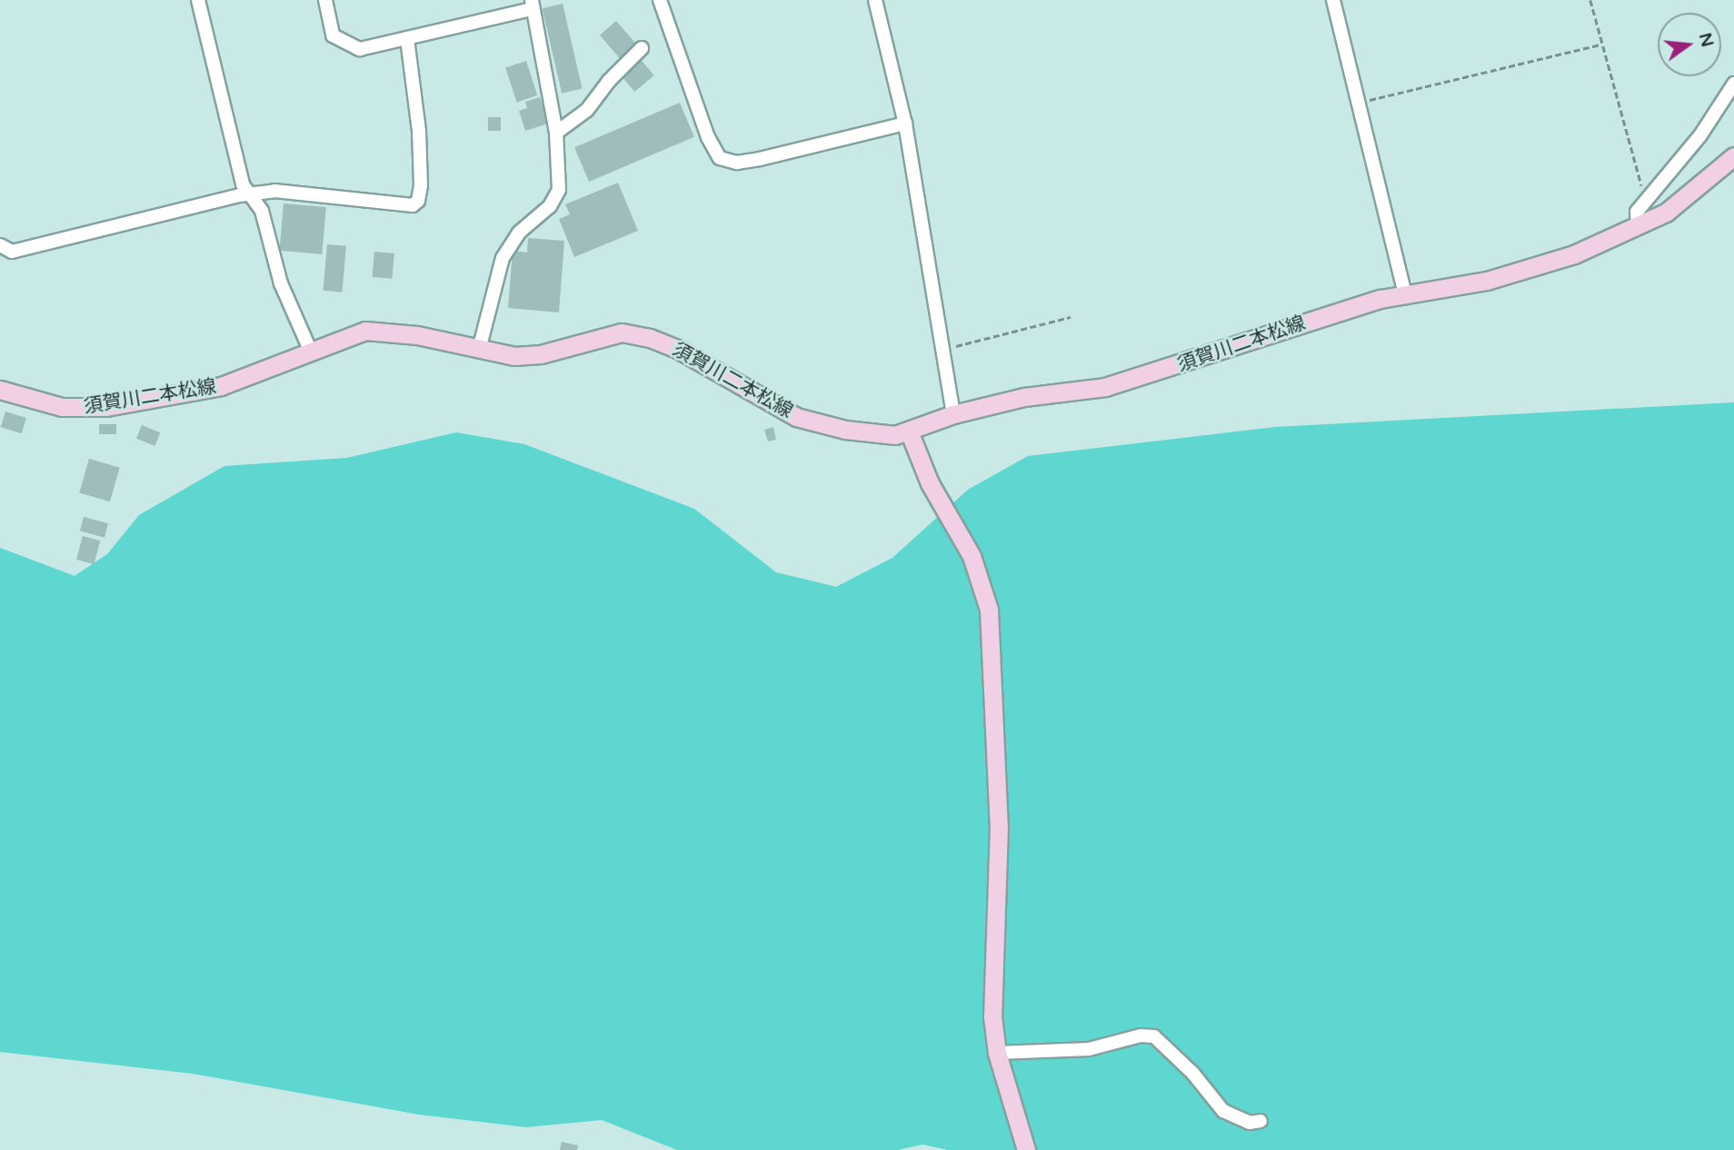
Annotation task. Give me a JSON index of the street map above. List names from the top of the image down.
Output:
{
  "streets": {
    "main road": ["須賀川二本松線"]
  },
  "north": "right"
}
